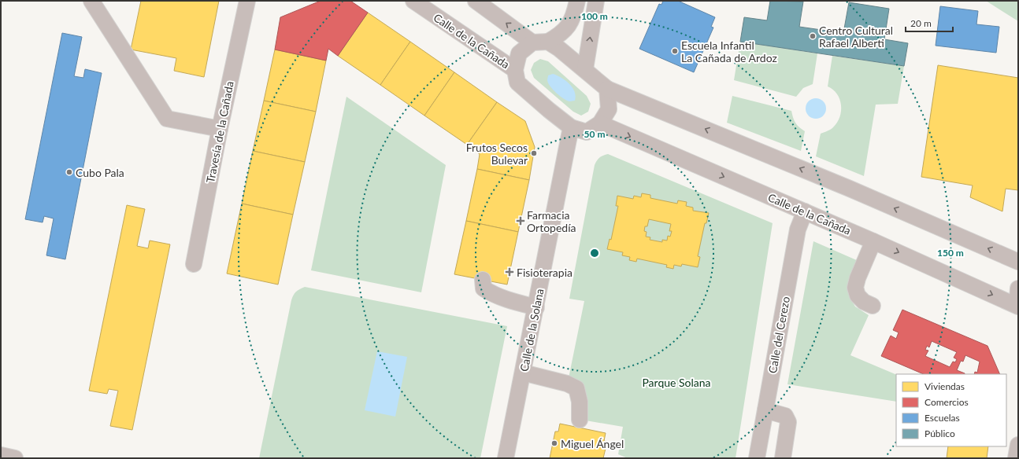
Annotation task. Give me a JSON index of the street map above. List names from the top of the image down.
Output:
{
  "streets": {
    "street": [
      "Calle de la Cañada",
      "Travesía de la Cañada",
      "Calle de la Solana",
      "Calle del Cerezo"
    ]
  },
  "crossings": [
    ["Calle de la Cañada", "Calle del Cerezo"]
  ],
  "parks": ["Parque Solana"],
  "places": {
    "other": [
      "Centro Cultural Rafael Alberti",
      "Escuela Infantil La Cañada de Ardoz",
      "Frutos Secos Bulevar",
      "Cubo Pala",
      "Miguel Ángel"
    ],
    "health": ["Farmacia Ortopedía", "Fisioterapia"]
  },
  "legend": [
    "Viviendas",
    "Comercios",
    "Escuelas",
    "Público"
  ],
  "scale_bar": "20 m",
  "rings": ["100 m", "50 m", "150 m"]
}
